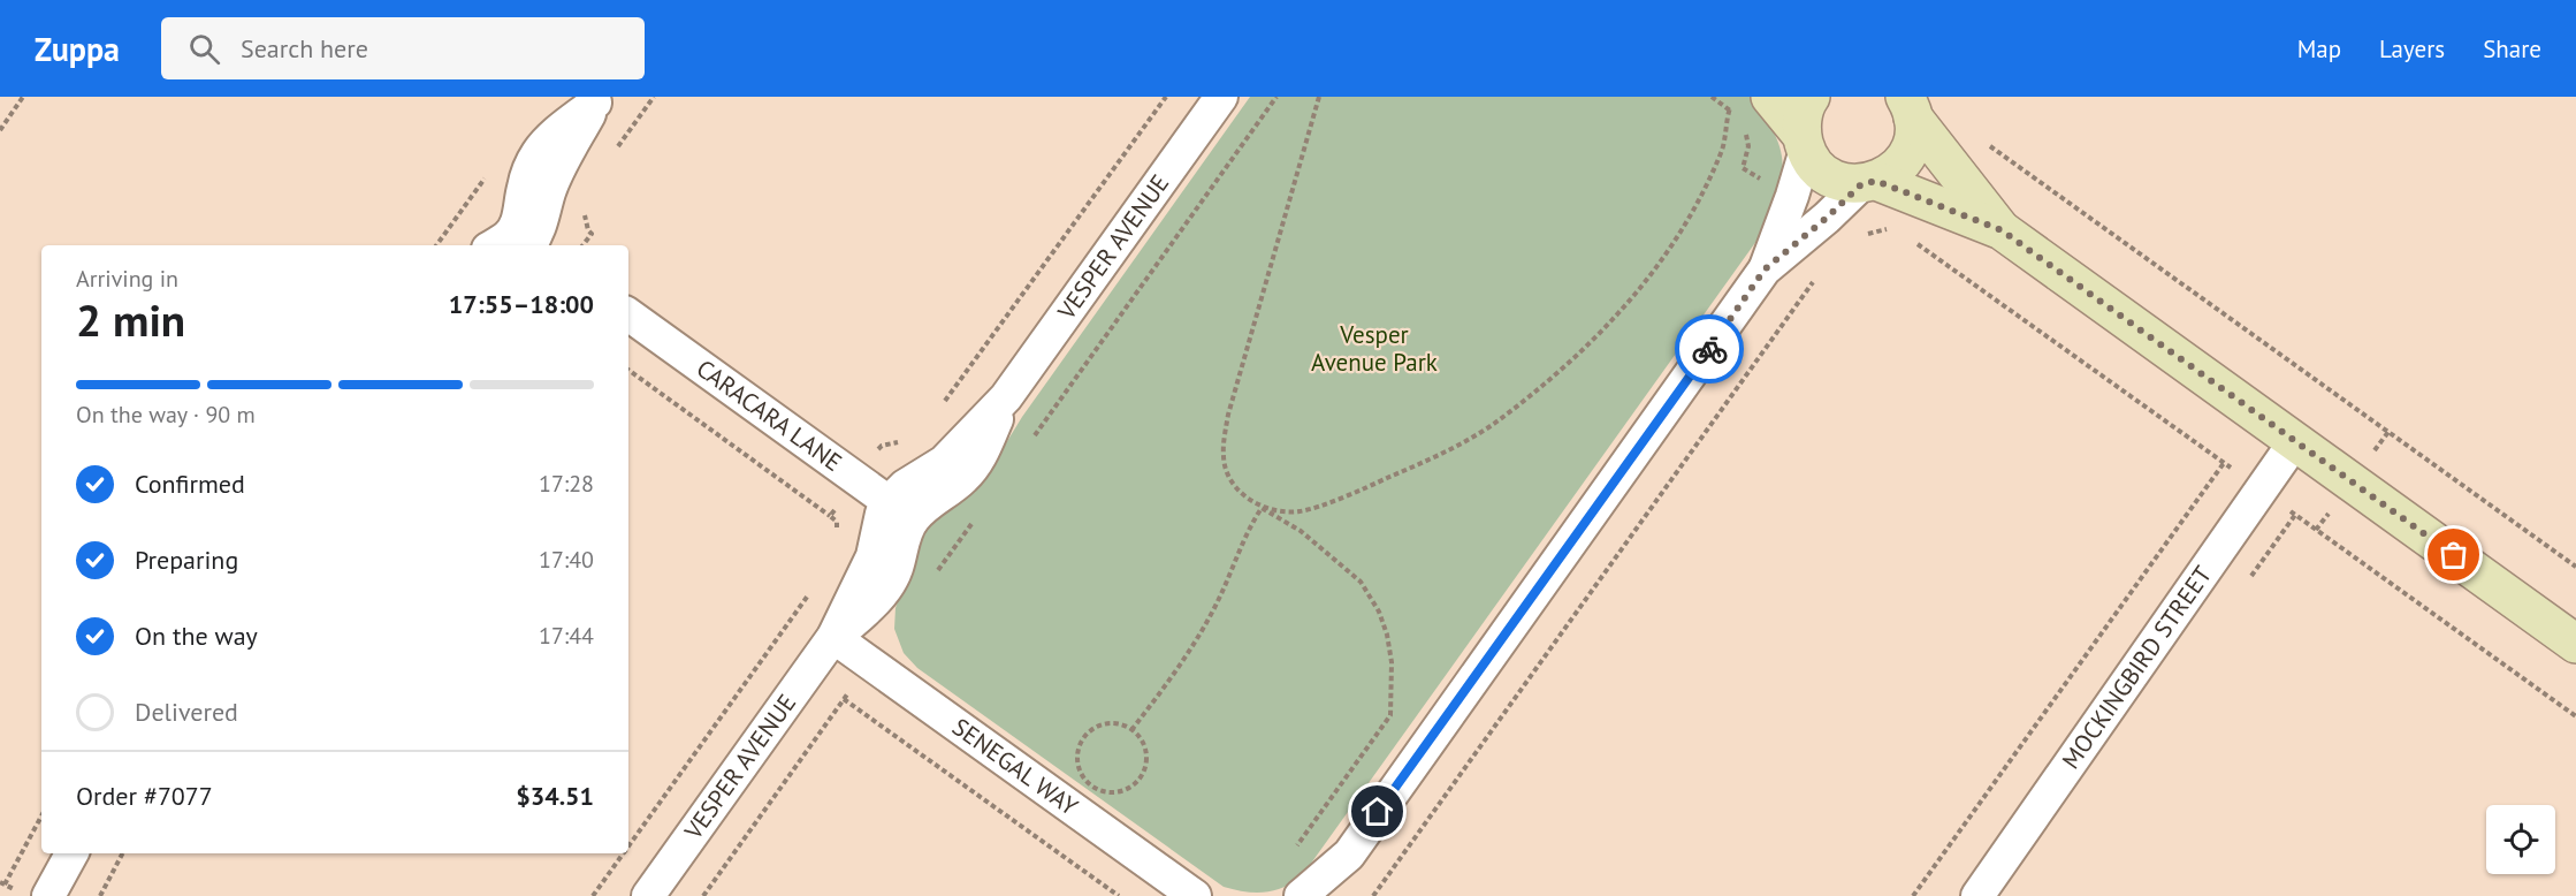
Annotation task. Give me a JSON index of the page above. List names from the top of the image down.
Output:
{
  "streets": {
    "street": [
      "VESPER AVENUE",
      "CARACARA LANE",
      "MOCKINGBIRD STREET",
      "SENEGAL WAY"
    ]
  },
  "crossings": [
    ["VESPER AVENUE", "CARACARA LANE"],
    ["VESPER AVENUE", "SENEGAL WAY"]
  ],
  "parks": ["Vesper Avenue Park"],
  "page": {
    "header": "Zuppa",
    "search": "Search here",
    "nav": ["Map", "Layers", "Share"],
    "heading": ["2 min", "Arriving in", "17:55–18:00"],
    "panel": ["Order #7077", "$34.51"],
    "bar": "On the way · 90 m",
    "list": [
      ["Confirmed", "17:28"],
      ["Preparing", "17:40"],
      ["On the way", "17:44"],
      "Delivered"
    ]
  }
}
